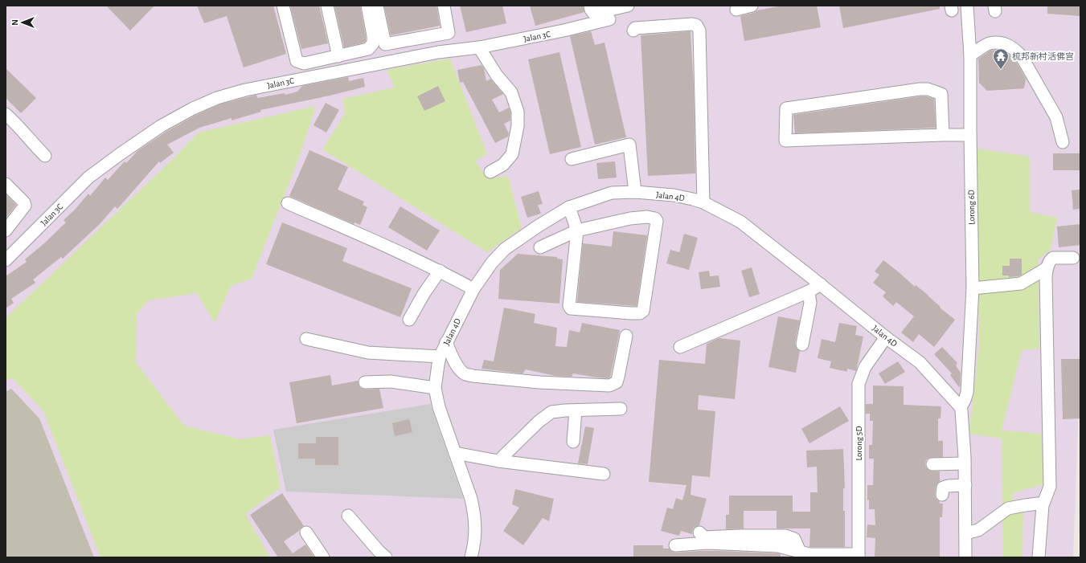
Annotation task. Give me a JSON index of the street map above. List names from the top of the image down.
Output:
{
  "streets": {
    "street": [
      "Jalan 3C",
      "Jalan 4D",
      "Lorong 6D",
      "Lorong 5D"
    ]
  },
  "crossings": [
    ["Jalan 4D", "Lorong 6D"],
    ["Jalan 4D", "Lorong 5D"]
  ],
  "places": {
    "temple": ["梳邦新村活佛宫"]
  },
  "north": "left"
}
